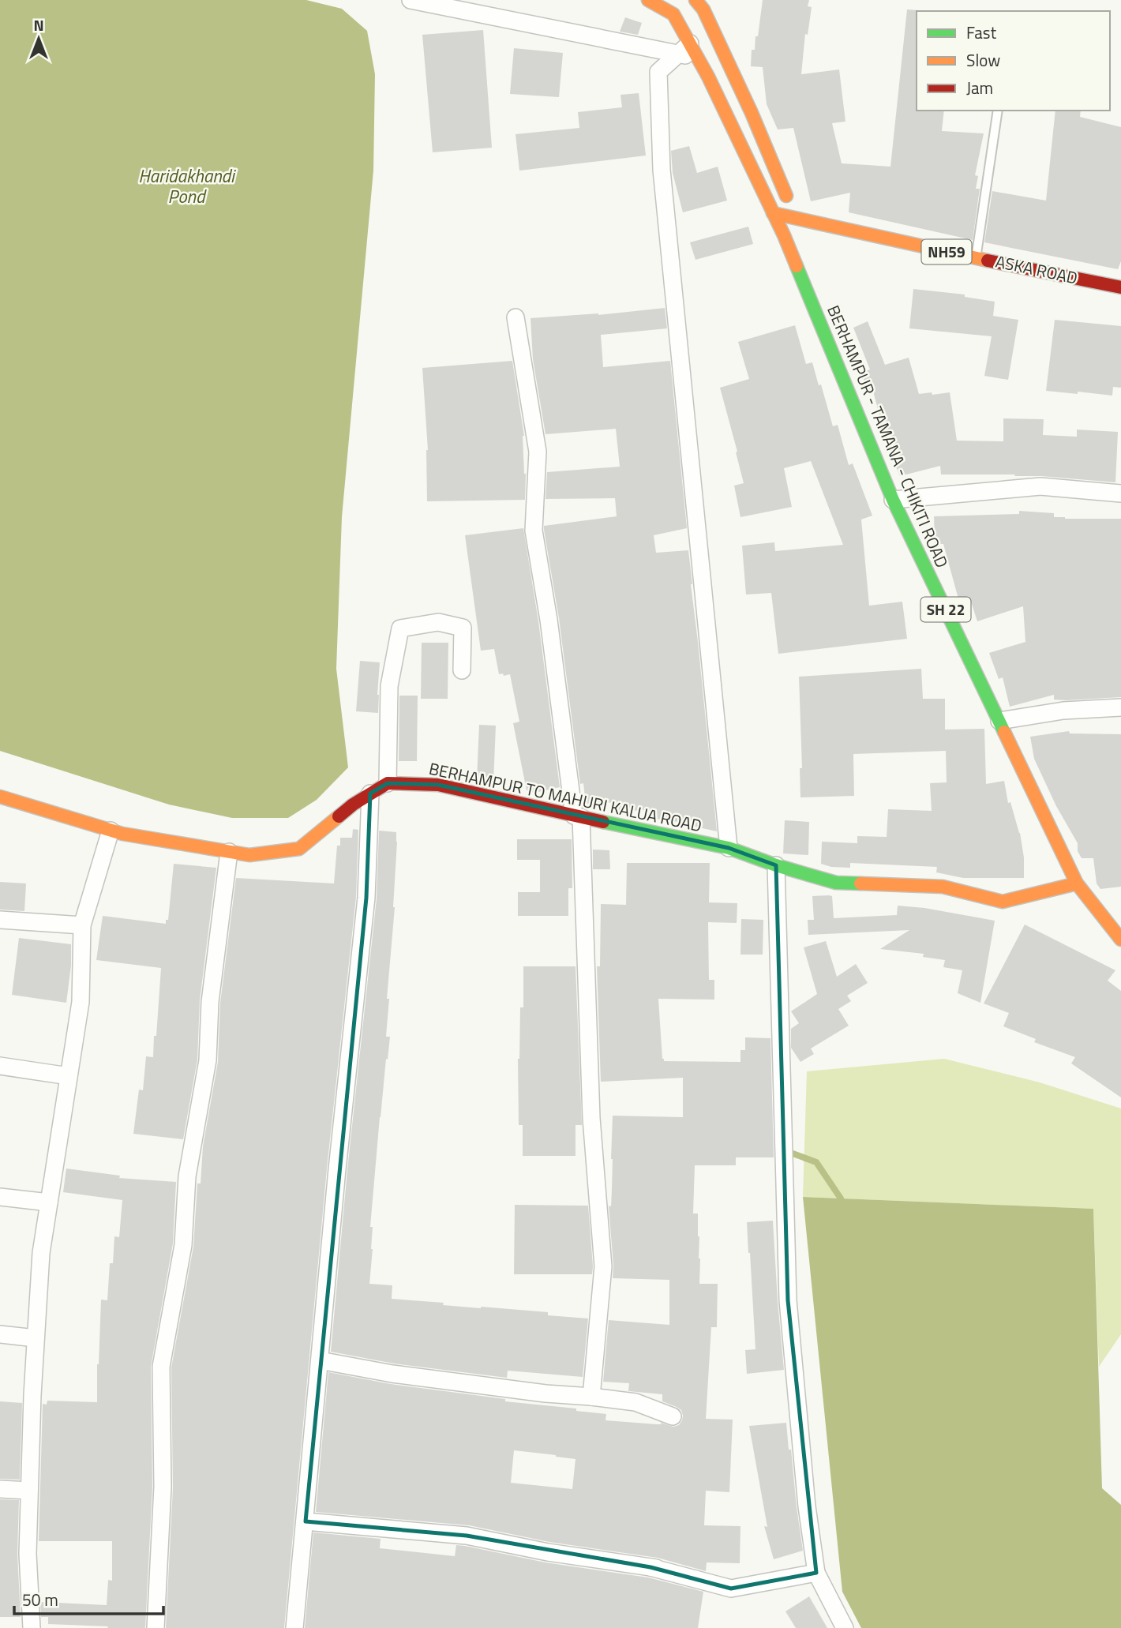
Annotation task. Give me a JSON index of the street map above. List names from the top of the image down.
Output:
{
  "streets": {
    "main road": [
      "NH59",
      "BERHAMPUR - TAMANA - CHIKITI ROAD",
      "SH 22",
      "BERHAMPUR TO MAHURI KALUA ROAD"
    ]
  },
  "crossings": [
    ["NH59", "BERHAMPUR - TAMANA - CHIKITI ROAD"],
    ["BERHAMPUR - TAMANA - CHIKITI ROAD", "BERHAMPUR TO MAHURI KALUA ROAD"]
  ],
  "water": ["Haridakhandi Pond"],
  "legend": ["Fast", "Slow", "Jam"],
  "scale_bar": "50 m",
  "north": "top"
}
